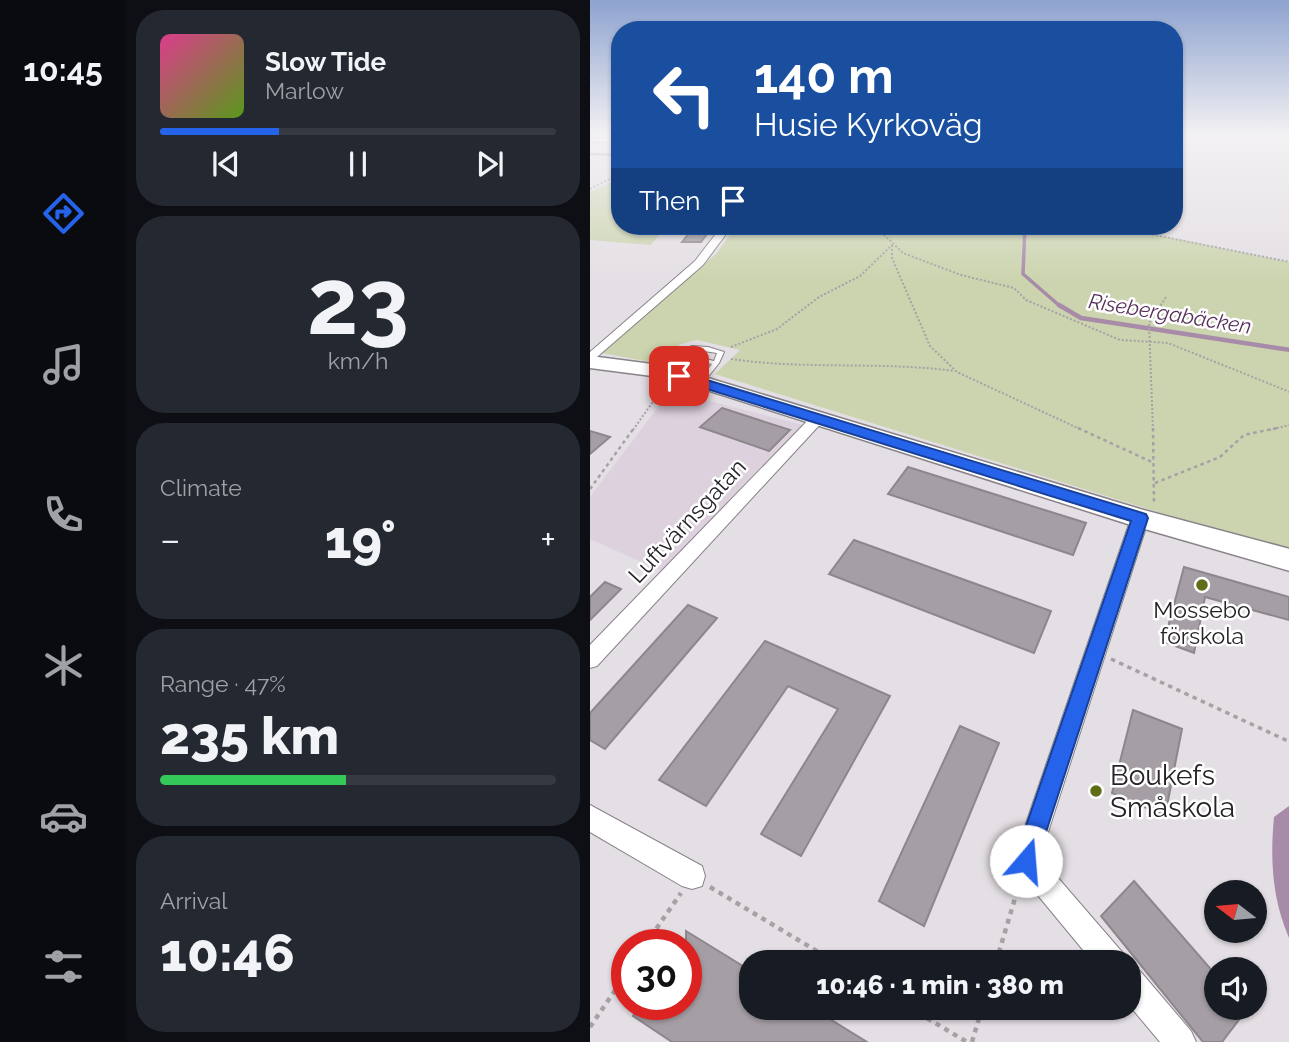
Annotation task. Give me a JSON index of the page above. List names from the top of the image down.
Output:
{
  "streets": {
    "street": ["Luftvärnsgatan"]
  },
  "water": ["Risebergabäcken"],
  "places": ["Mossebo förskola", "Boukefs Småskola"],
  "north": "left",
  "page": {
    "tabs": "10:45",
    "turn": ["140 m", "Husie Kyrkoväg"],
    "song": ["Slow Tide", "Marlow"],
    "then": "Then",
    "tile": [
      ["23", "km/h"],
      "Climate",
      ["Range · 47%", "235 km"],
      ["Arrival", "10:46"]
    ],
    "heat": ["−", "19°", "+"],
    "limit": "30",
    "trip": "10:46 · 1 min · 380 m"
  }
}
